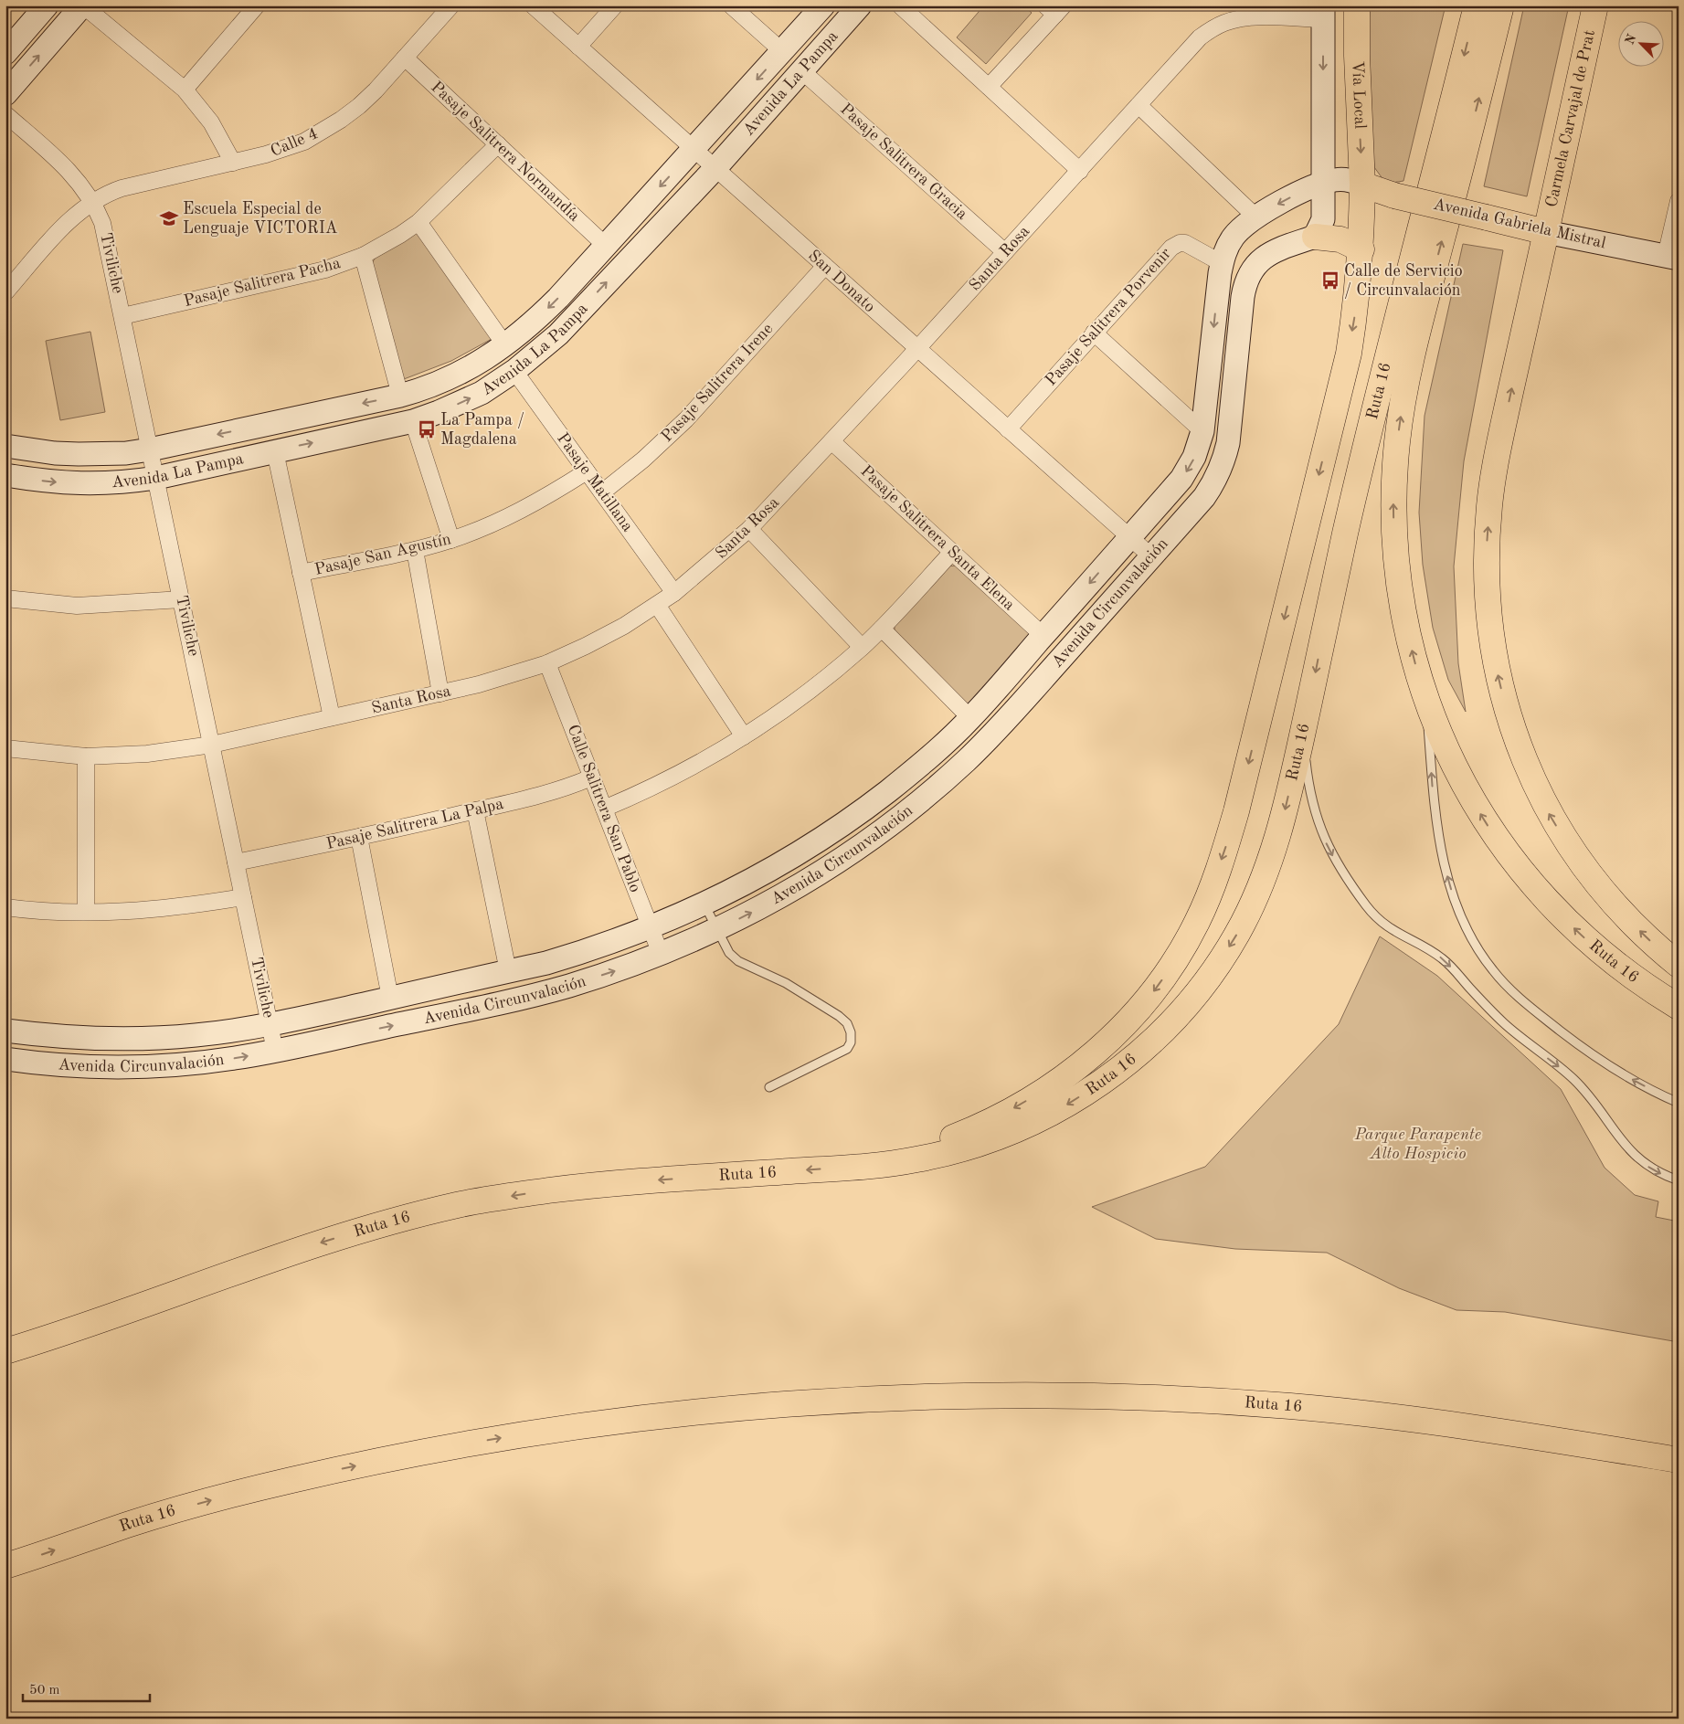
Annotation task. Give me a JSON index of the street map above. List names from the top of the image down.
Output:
{
  "streets": {
    "main road": [
      "Vía Local",
      "Carmela Carvajal de Prat",
      "Avenida Gabriela Mistral",
      "Ruta 16"
    ],
    "street": [
      "Avenida La Pampa",
      "Calle 4",
      "Pasaje Salitrera Normandía",
      "Pasaje Salitrera Gracia",
      "Santa Rosa",
      "Tiviliche",
      "San Donato",
      "Pasaje Salitrera Pacha",
      "Pasaje Salitrera Porvenir",
      "Pasaje Salitrera Irene",
      "Pasaje Matillana",
      "Pasaje Salitrera Santa Elena",
      "Pasaje San Agustín",
      "Avenida Circunvalación",
      "Calle Salitrera San Pablo",
      "Pasaje Salitrera La Palpa"
    ]
  },
  "crossings": [
    ["Avenida La Pampa", "Pasaje Salitrera Normandía"],
    ["Avenida La Pampa", "Pasaje Salitrera Gracia"],
    ["Avenida La Pampa", "Tiviliche"],
    ["Avenida La Pampa", "San Donato"],
    ["Avenida La Pampa", "Pasaje Matillana"],
    ["Vía Local", "Avenida Gabriela Mistral"],
    ["Vía Local", "Ruta 16"],
    ["Vía Local", "Avenida Circunvalación"],
    ["Carmela Carvajal de Prat", "Avenida Gabriela Mistral"],
    ["Calle 4", "Pasaje Salitrera Normandía"],
    ["Calle 4", "Tiviliche"],
    ["Pasaje Salitrera Normandía", "Pasaje Salitrera Pacha"],
    ["Pasaje Salitrera Gracia", "Santa Rosa"],
    ["Avenida Gabriela Mistral", "Avenida Circunvalación"],
    ["Santa Rosa", "Tiviliche"],
    ["Santa Rosa", "San Donato"],
    ["Santa Rosa", "Pasaje Matillana"],
    ["Santa Rosa", "Pasaje Salitrera Santa Elena"],
    ["Santa Rosa", "Calle Salitrera San Pablo"],
    ["Tiviliche", "Pasaje Salitrera Pacha"],
    ["Tiviliche", "Avenida Circunvalación"],
    ["Tiviliche", "Pasaje Salitrera La Palpa"],
    ["San Donato", "Pasaje Salitrera Porvenir"],
    ["San Donato", "Pasaje Salitrera Irene"],
    ["San Donato", "Avenida Circunvalación"],
    ["Pasaje Salitrera Porvenir", "Avenida Circunvalación"],
    ["Pasaje Salitrera Irene", "Pasaje Matillana"],
    ["Pasaje Matillana", "Pasaje San Agustín"],
    ["Pasaje Salitrera Santa Elena", "Avenida Circunvalación"],
    ["Avenida Circunvalación", "Calle Salitrera San Pablo"],
    ["Calle Salitrera San Pablo", "Pasaje Salitrera La Palpa"]
  ],
  "one_way": ["Vía Local", "Carmela Carvajal de Prat"],
  "parks": ["Parque Parapente Alto Hospicio"],
  "places": {
    "school or university": ["Escuela Especial de Lenguaje VICTORIA"],
    "bus stop": ["Calle de Servicio / Circunvalación", "La Pampa / Magdalena"]
  },
  "scale_bar": "50 m",
  "north": "top left"
}
